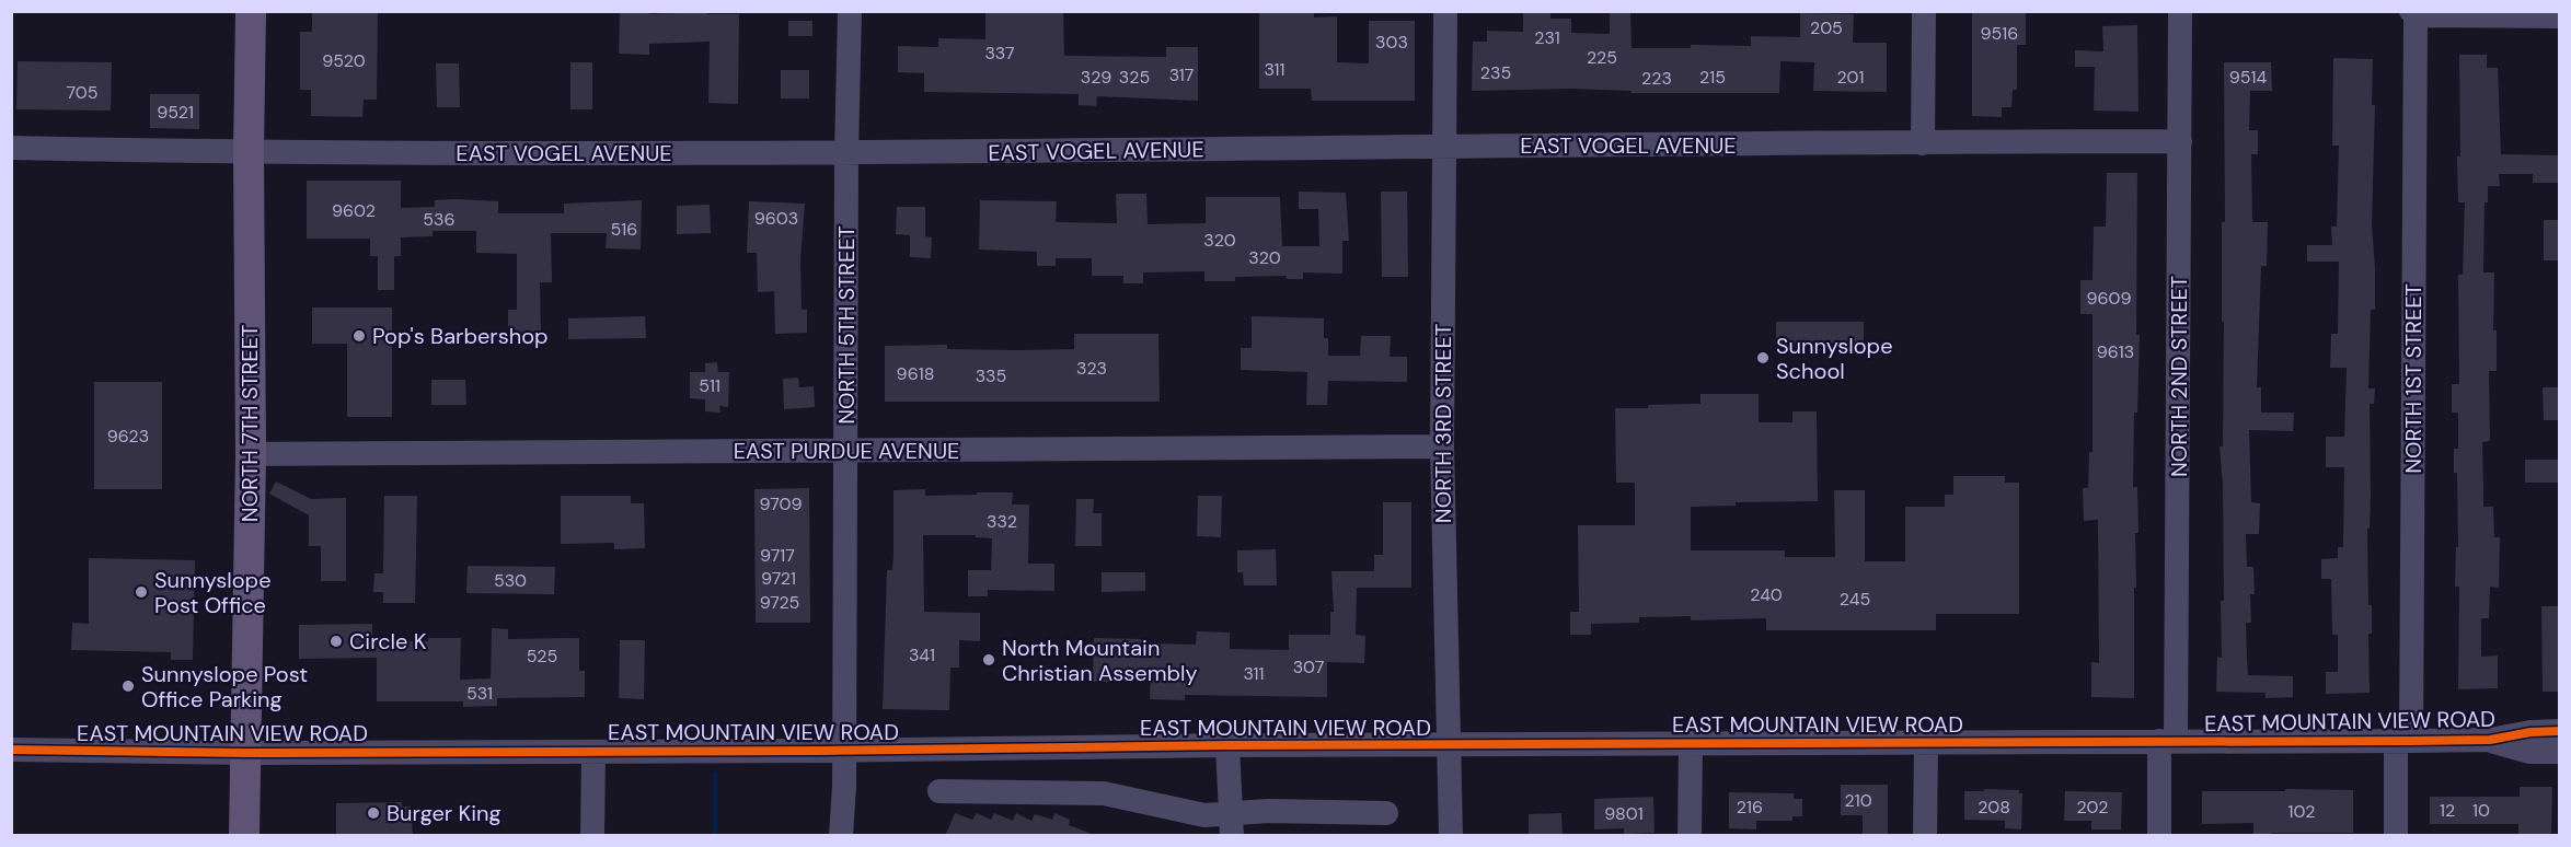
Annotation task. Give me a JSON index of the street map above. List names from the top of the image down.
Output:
{
  "streets": {
    "main road": ["NORTH 7TH STREET"],
    "street": [
      "EAST VOGEL AVENUE",
      "NORTH 5TH STREET",
      "NORTH 2ND STREET",
      "NORTH 1ST STREET",
      "NORTH 3RD STREET",
      "EAST PURDUE AVENUE",
      "EAST MOUNTAIN VIEW ROAD"
    ]
  },
  "crossings": [
    ["EAST VOGEL AVENUE", "NORTH 5TH STREET"],
    ["EAST VOGEL AVENUE", "NORTH 2ND STREET"],
    ["EAST VOGEL AVENUE", "NORTH 7TH STREET"],
    ["EAST VOGEL AVENUE", "NORTH 3RD STREET"],
    ["NORTH 5TH STREET", "EAST PURDUE AVENUE"],
    ["NORTH 5TH STREET", "EAST MOUNTAIN VIEW ROAD"],
    ["NORTH 2ND STREET", "EAST MOUNTAIN VIEW ROAD"],
    ["NORTH 1ST STREET", "EAST MOUNTAIN VIEW ROAD"],
    ["NORTH 7TH STREET", "EAST PURDUE AVENUE"],
    ["NORTH 7TH STREET", "EAST MOUNTAIN VIEW ROAD"],
    ["NORTH 3RD STREET", "EAST PURDUE AVENUE"],
    ["NORTH 3RD STREET", "EAST MOUNTAIN VIEW ROAD"]
  ],
  "places": [
    "Pop's Barbershop",
    "Sunnyslope School",
    "Sunnyslope Post Office",
    "Circle K",
    "North Mountain Christian Assembly",
    "Sunnyslope Post Office Parking",
    "Burger King"
  ],
  "house_numbers": [
    "205",
    "9516",
    "231",
    "303",
    "337",
    "225",
    "9520",
    "311",
    "235",
    "317",
    "329",
    "325",
    "215",
    "201",
    "9514",
    "223",
    "705",
    "9521",
    "9602",
    "9603",
    "536",
    "516",
    "320",
    "320",
    "9609",
    "9613",
    "323",
    "9618",
    "335",
    "511",
    "9623",
    "9709",
    "332",
    "9717",
    "9721",
    "530",
    "240",
    "245",
    "9725",
    "341",
    "525",
    "307",
    "311",
    "531",
    "210",
    "216",
    "208",
    "202",
    "12",
    "10",
    "102",
    "9801"
  ]
}
